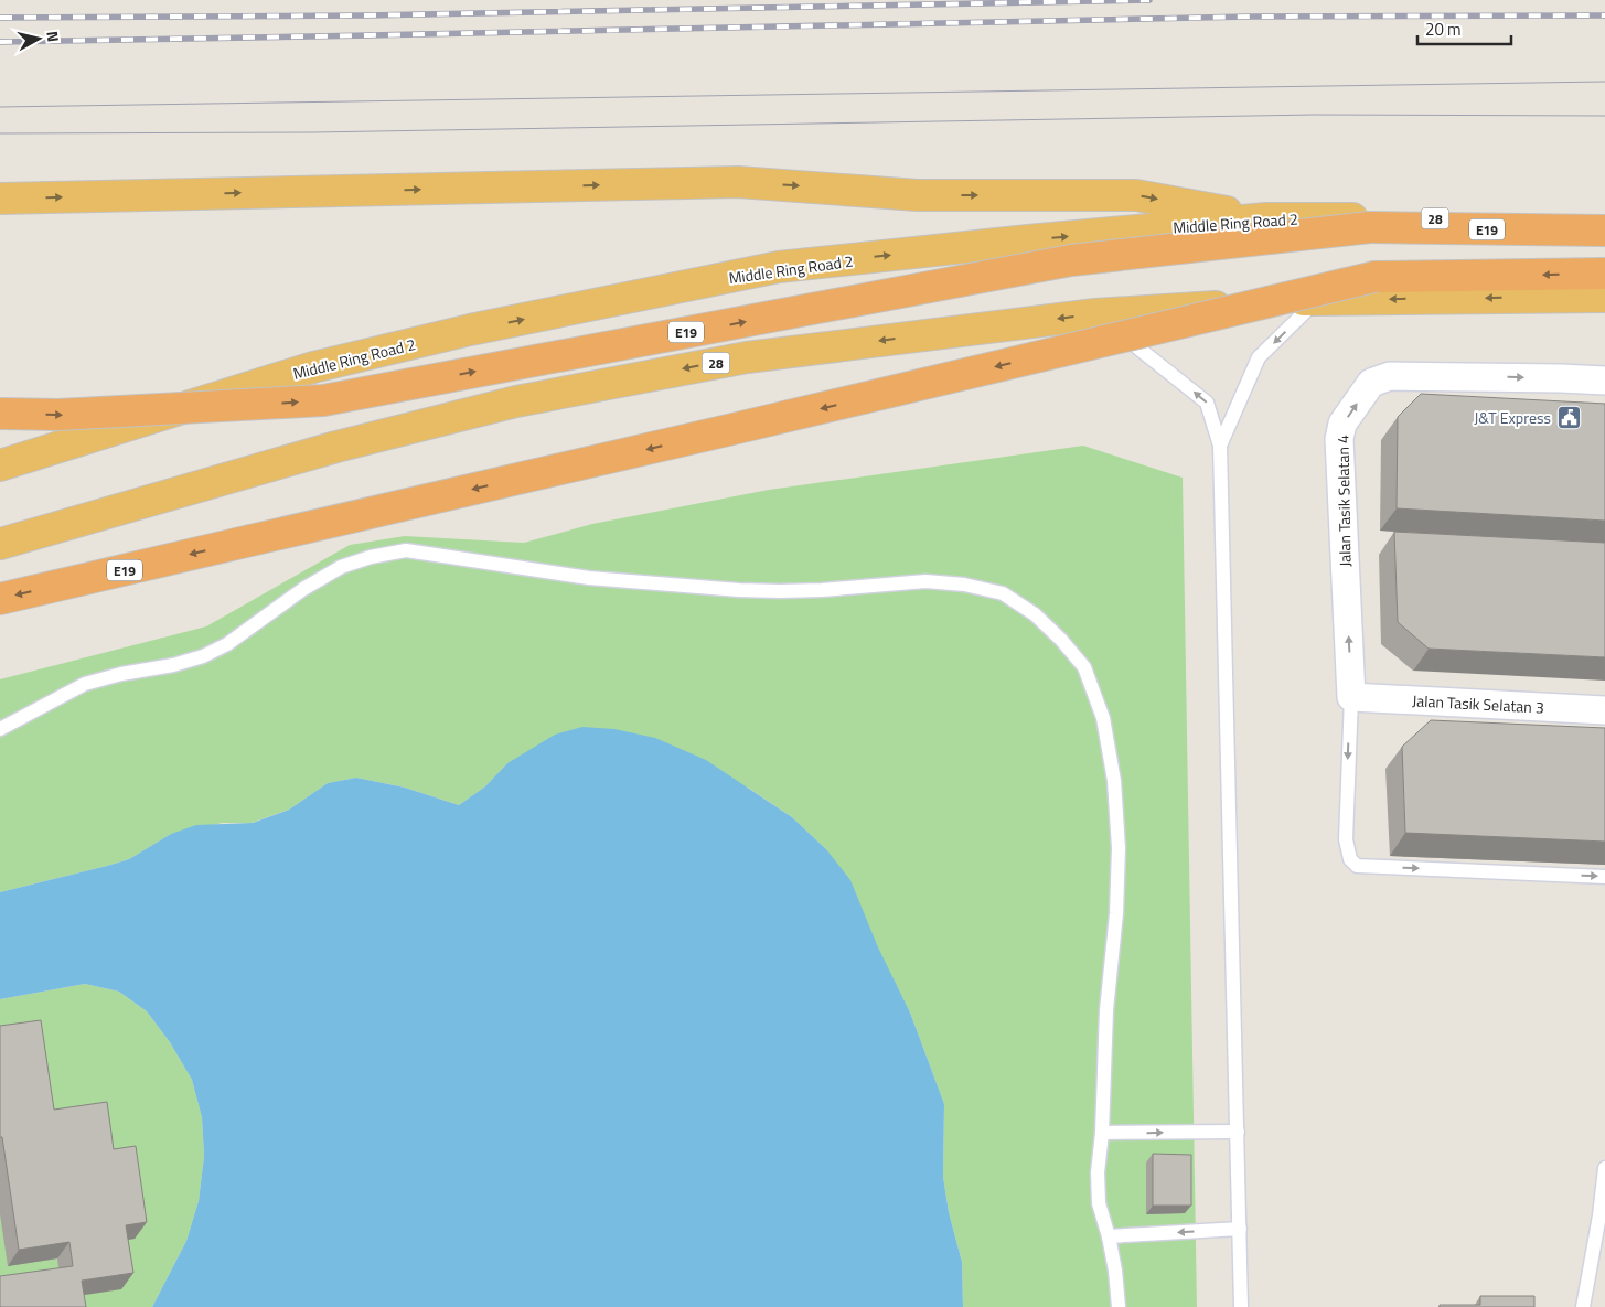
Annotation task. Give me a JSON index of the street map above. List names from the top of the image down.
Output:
{
  "streets": {
    "highway": ["28", "Middle Ring Road 2", "E19"],
    "street": ["Jalan Tasik Selatan 4", "Jalan Tasik Selatan 3"]
  },
  "crossings": [
    ["Jalan Tasik Selatan 4", "Jalan Tasik Selatan 3"]
  ],
  "places": {
    "public building": ["J&T Express"]
  },
  "scale_bar": "20 m",
  "north": "right"
}
